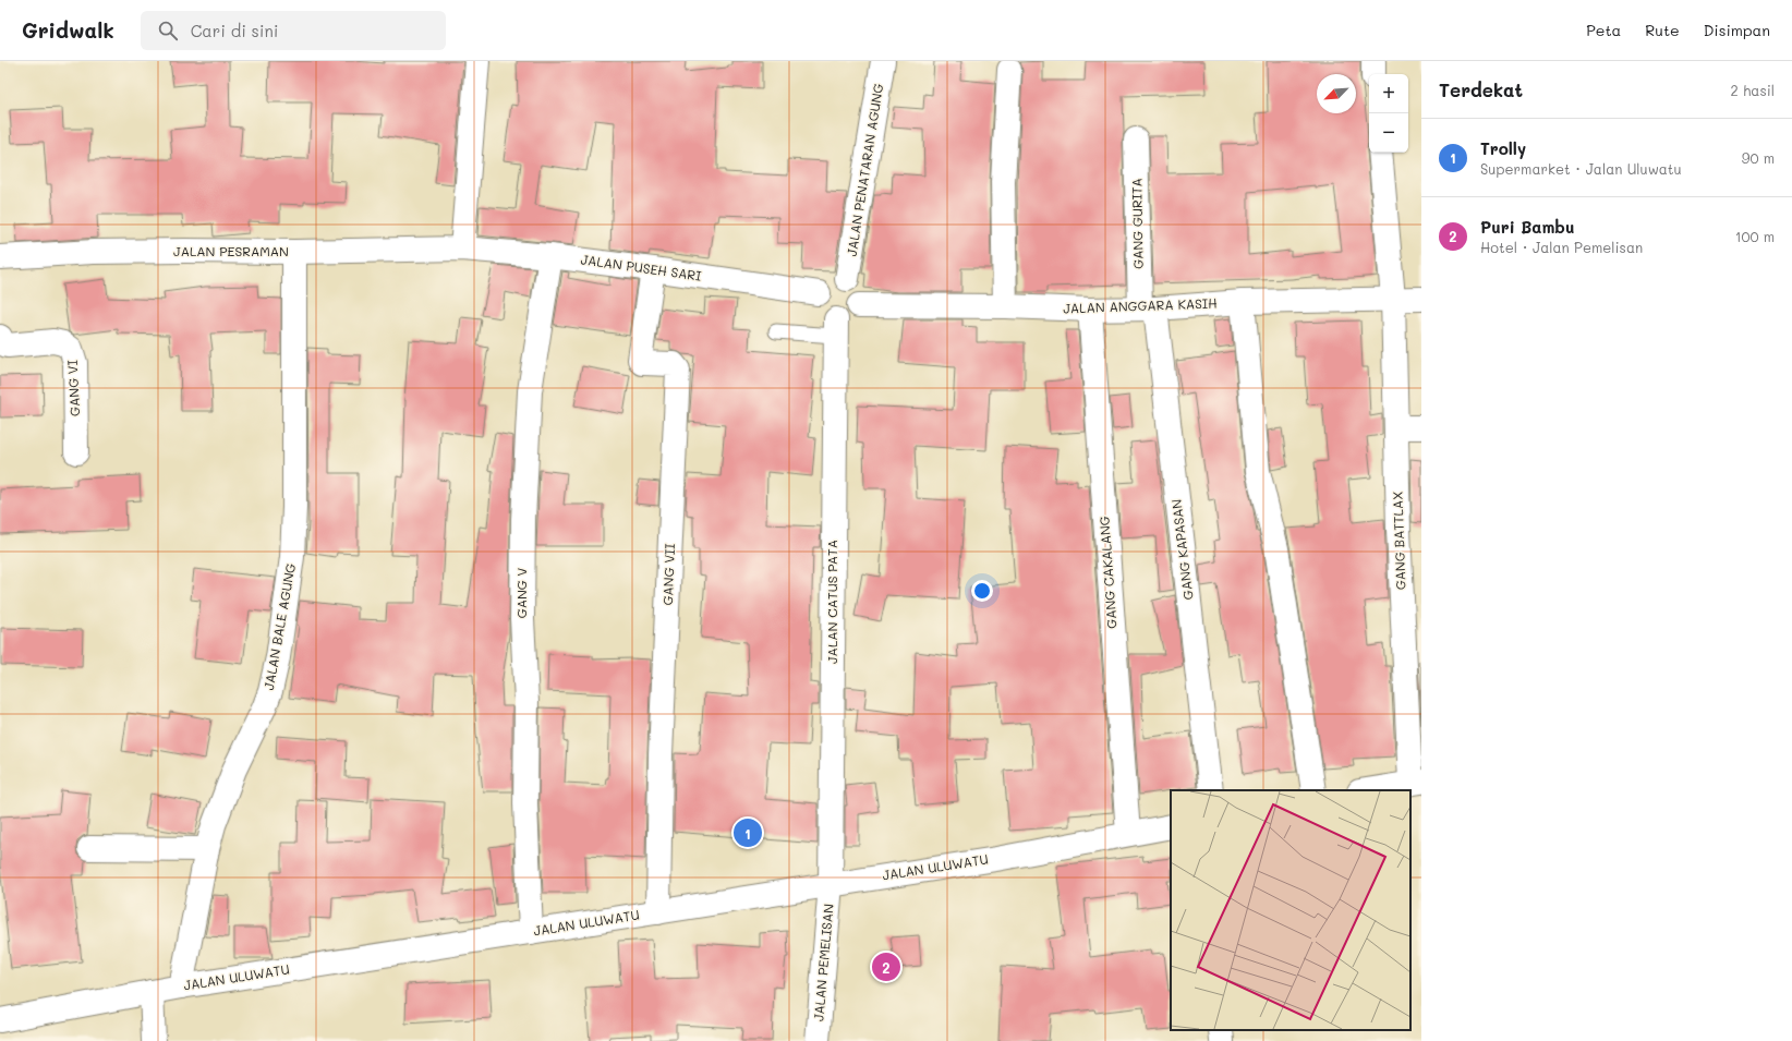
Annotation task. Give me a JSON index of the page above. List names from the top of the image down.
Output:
{
  "streets": {
    "street": [
      "JALAN PENATARAN AGUNG",
      "GANG GURITA",
      "JALAN PESRAMAN",
      "JALAN PUSEH SARI",
      "JALAN ANGGARA KASIH",
      "GANG VI",
      "GANG BATTLAX",
      "GANG KAPASAN",
      "GANG CAKALANG",
      "GANG VII",
      "GANG V",
      "JALAN CATUS PATA",
      "JALAN BALE AGUNG",
      "JALAN ULUWATU",
      "JALAN PEMELISAN"
    ]
  },
  "crossings": [
    ["JALAN PENATARAN AGUNG", "JALAN PUSEH SARI"],
    ["JALAN PENATARAN AGUNG", "JALAN ANGGARA KASIH"],
    ["JALAN PENATARAN AGUNG", "JALAN CATUS PATA"],
    ["GANG GURITA", "JALAN ANGGARA KASIH"],
    ["GANG GURITA", "GANG KAPASAN"],
    ["JALAN PESRAMAN", "JALAN PUSEH SARI"],
    ["JALAN PESRAMAN", "JALAN BALE AGUNG"],
    ["JALAN PUSEH SARI", "JALAN ANGGARA KASIH"],
    ["JALAN PUSEH SARI", "GANG VII"],
    ["JALAN PUSEH SARI", "GANG V"],
    ["JALAN PUSEH SARI", "JALAN CATUS PATA"],
    ["JALAN ANGGARA KASIH", "GANG BATTLAX"],
    ["JALAN ANGGARA KASIH", "GANG KAPASAN"],
    ["JALAN ANGGARA KASIH", "GANG CAKALANG"],
    ["JALAN ANGGARA KASIH", "JALAN CATUS PATA"],
    ["GANG CAKALANG", "JALAN ULUWATU"],
    ["GANG VII", "JALAN ULUWATU"],
    ["GANG V", "JALAN ULUWATU"],
    ["JALAN CATUS PATA", "JALAN ULUWATU"],
    ["JALAN CATUS PATA", "JALAN PEMELISAN"],
    ["JALAN BALE AGUNG", "JALAN ULUWATU"],
    ["JALAN ULUWATU", "JALAN PEMELISAN"]
  ],
  "north": "bottom left",
  "page": {
    "header": "Gridwalk",
    "search": "Cari di sini",
    "nav": ["Peta", "Rute", "Disimpan"],
    "heading": ["Terdekat", "2 hasil"],
    "map_buttons": ["+", "−"],
    "list": [
      {
        "mark": "1",
        "name": "Trolly",
        "note": "Supermarket · Jalan Uluwatu",
        "value": "90 m"
      },
      {
        "mark": "2",
        "name": "Puri Bambu",
        "note": "Hotel · Jalan Pemelisan",
        "value": "100 m"
      }
    ],
    "pins": ["1", "2"]
  }
}
